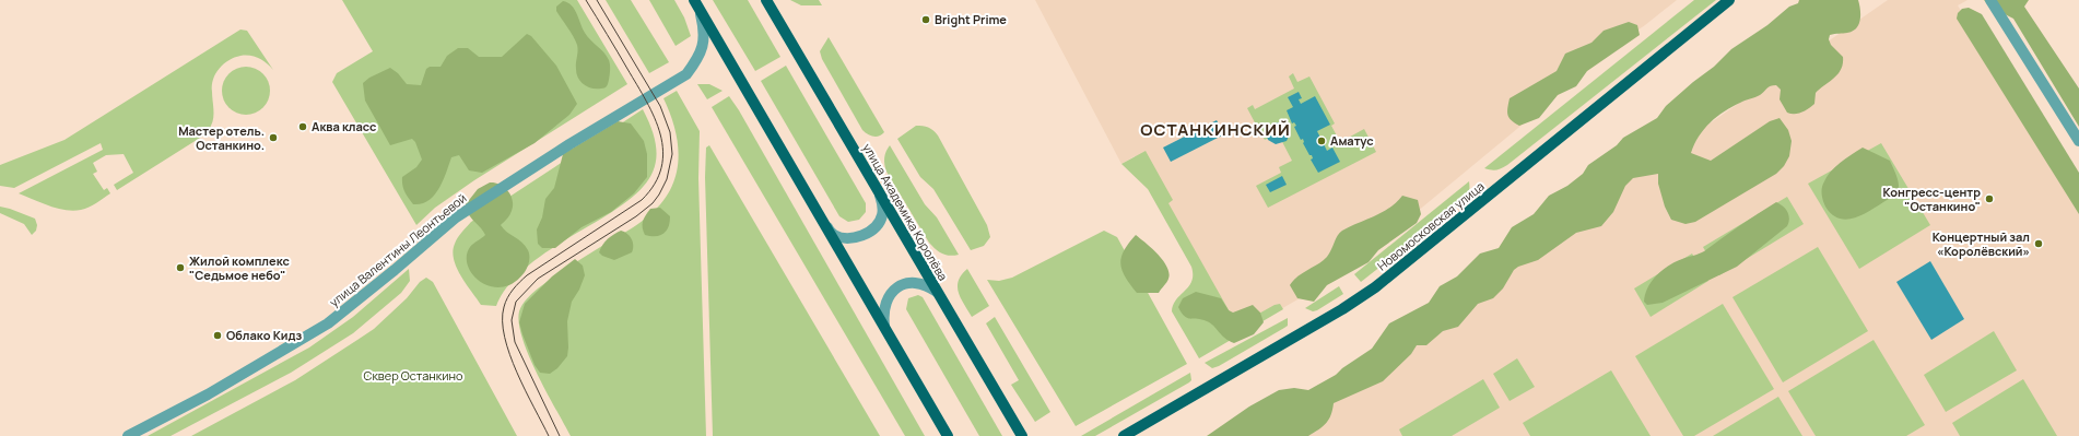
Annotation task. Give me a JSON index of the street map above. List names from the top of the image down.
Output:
{
  "streets": {
    "main road": ["улица Академика Королёва", "Новомосковская улица"],
    "street": ["улица Валентины Леонтьевой"]
  },
  "districts": ["ОСТАНКИНСКИЙ"],
  "parks": ["Сквер Останкино"],
  "places": [
    "Bright Prime",
    "Аква класс",
    "Мастер отель. Останкино.",
    "Аматус",
    "Конгресс-центр \"Останкино\"",
    "Концертный зал «Королёвский»",
    "Жилой комплекс \"Седьмое небо\"",
    "Облако Кидз"
  ]
}
